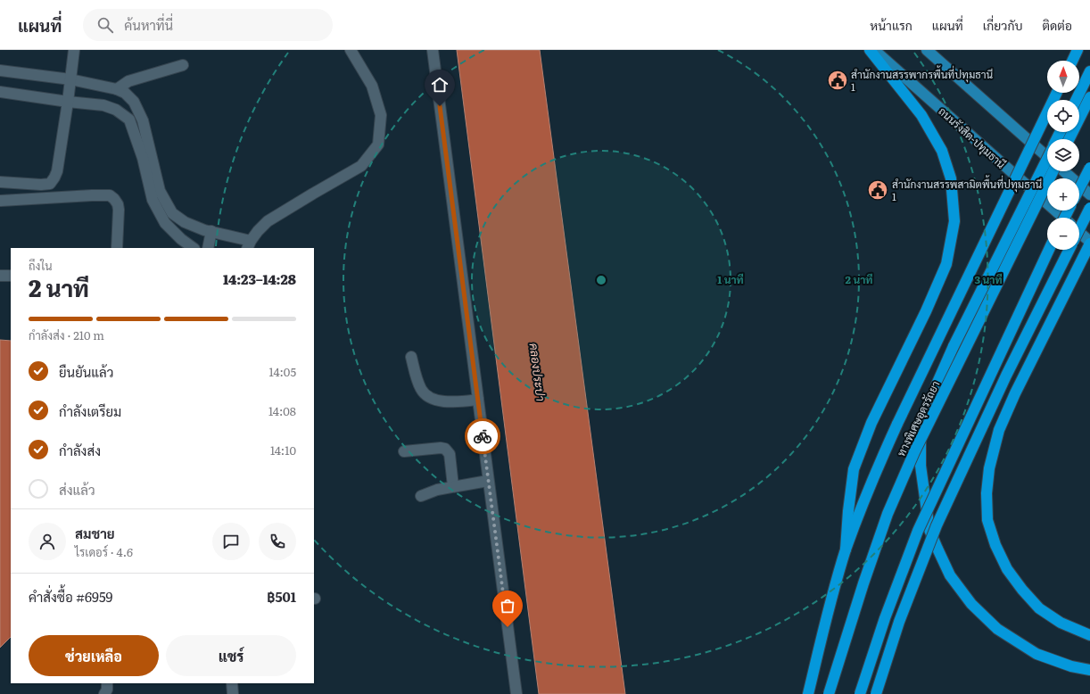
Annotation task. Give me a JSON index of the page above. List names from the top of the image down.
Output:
{
  "streets": {
    "highway": ["ทางพิเศษอุดรรัถยา"],
    "main road": ["ถนนรังสิต-ปทุมธานี"]
  },
  "water": ["คลองประปา"],
  "places": {
    "public building": ["สำนักงานสรรพากรพื้นที่ปทุมธานี 1", "สำนักงานสรรพสามิตพื้นที่ปทุมธานี 1"]
  },
  "north": "top",
  "page": {
    "header": "แผนที่",
    "search": "ค้นหาที่นี่",
    "nav": [
      "หน้าแรก",
      "แผนที่",
      "เกี่ยวกับ",
      "ติดต่อ"
    ],
    "map_buttons": ["+", "−"],
    "heading": ["2 นาที", "ถึงใน", "14:23–14:28"],
    "panel": [
      "สมชาย",
      "ไรเดอร์ · 4.6",
      "คำสั่งซื้อ #6959",
      "฿501"
    ],
    "bar": "กำลังส่ง · 210 m",
    "list": [
      ["ยืนยันแล้ว", "14:05"],
      ["กำลังเตรียม", "14:08"],
      ["กำลังส่ง", "14:10"],
      "ส่งแล้ว"
    ],
    "buttons": ["ช่วยเหลือ", "แชร์"]
  },
  "rings": ["1 นาที", "2 นาที", "3 นาที"]
}
